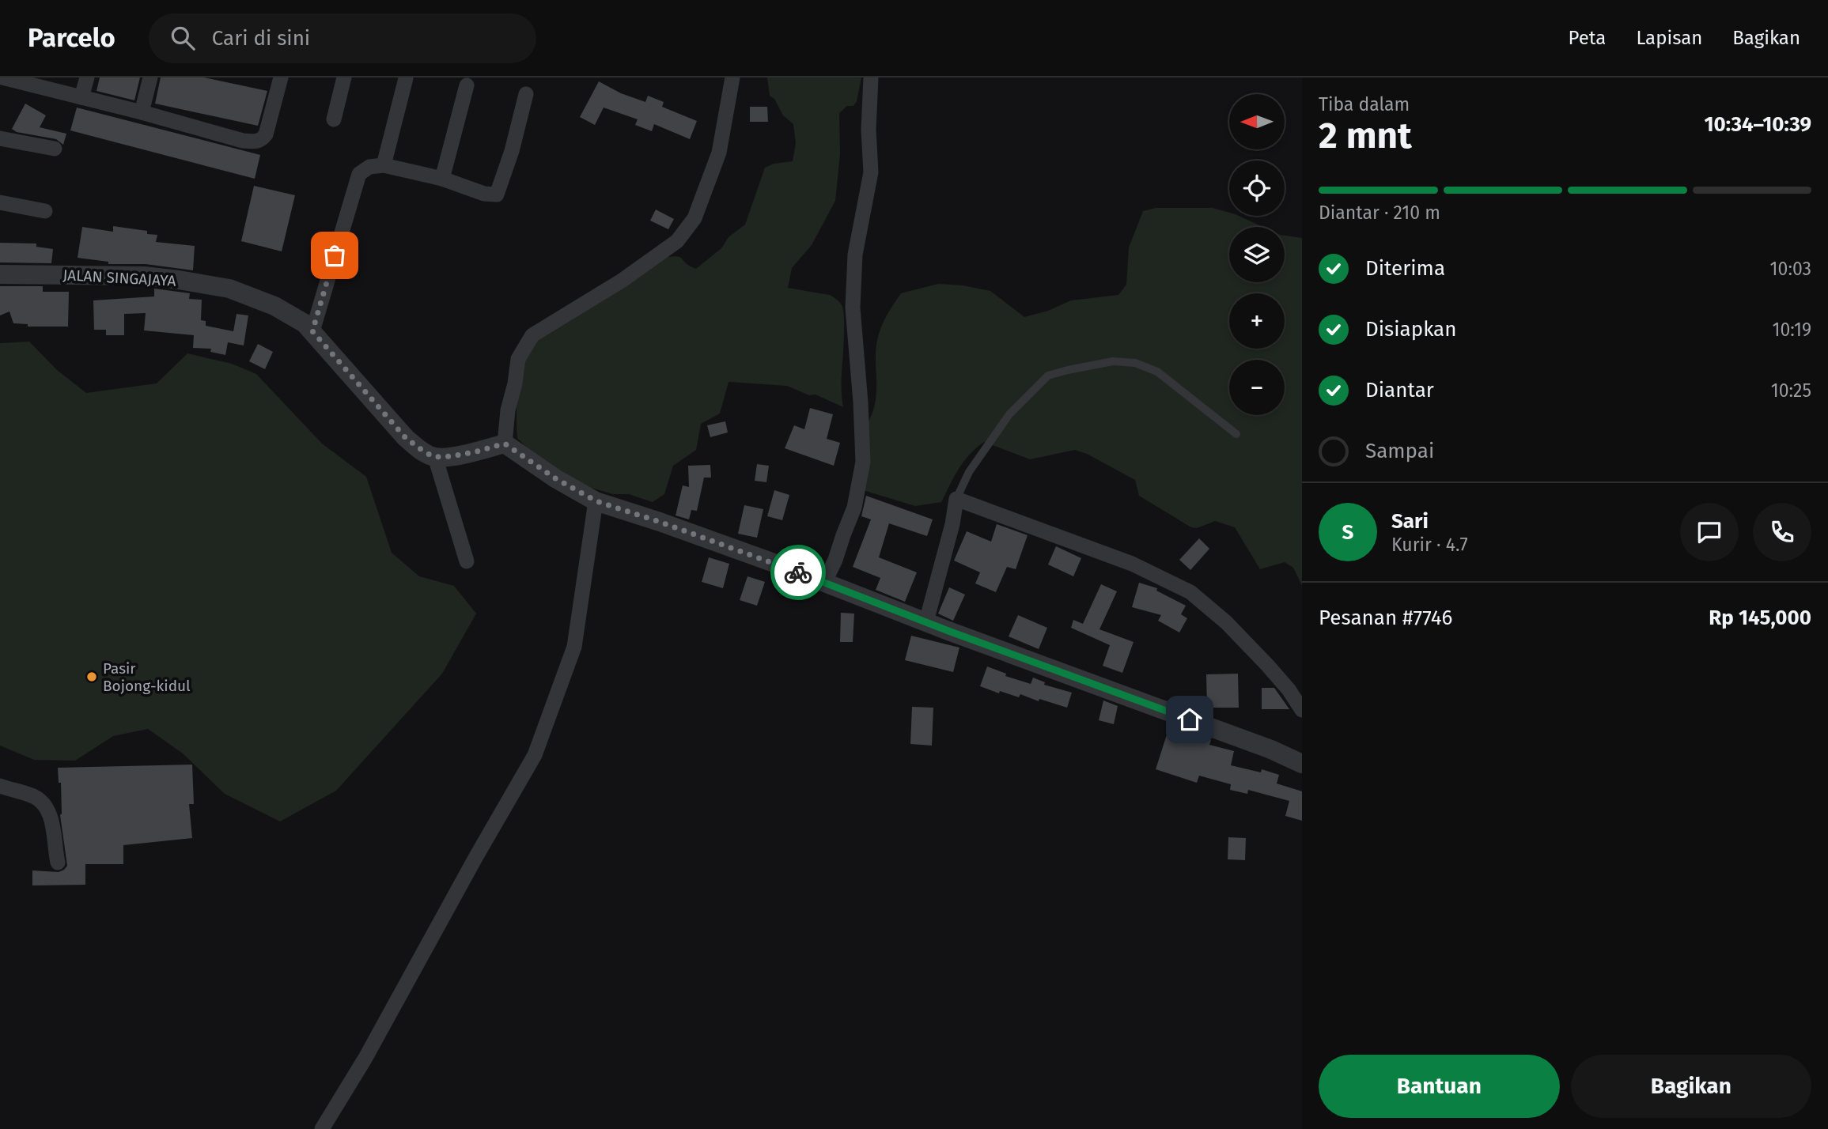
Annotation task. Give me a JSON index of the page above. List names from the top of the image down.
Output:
{
  "streets": {
    "street": ["JALAN SINGAJAYA"]
  },
  "places": ["Pasir Bojong-kidul"],
  "north": "left",
  "page": {
    "header": "Parcelo",
    "search": "Cari di sini",
    "nav": ["Peta", "Lapisan", "Bagikan"],
    "heading": ["2 mnt", "Tiba dalam", "10:34–10:39"],
    "panel": [
      "Sari",
      "Kurir · 4.7",
      "Pesanan #7746",
      "Rp 145,000"
    ],
    "map_buttons": ["+", "−"],
    "bar": "Diantar · 210 m",
    "list": [
      ["Diterima", "10:03"],
      ["Disiapkan", "10:19"],
      ["Diantar", "10:25"],
      "Sampai"
    ],
    "round": "S",
    "buttons": ["Bantuan", "Bagikan"]
  }
}
